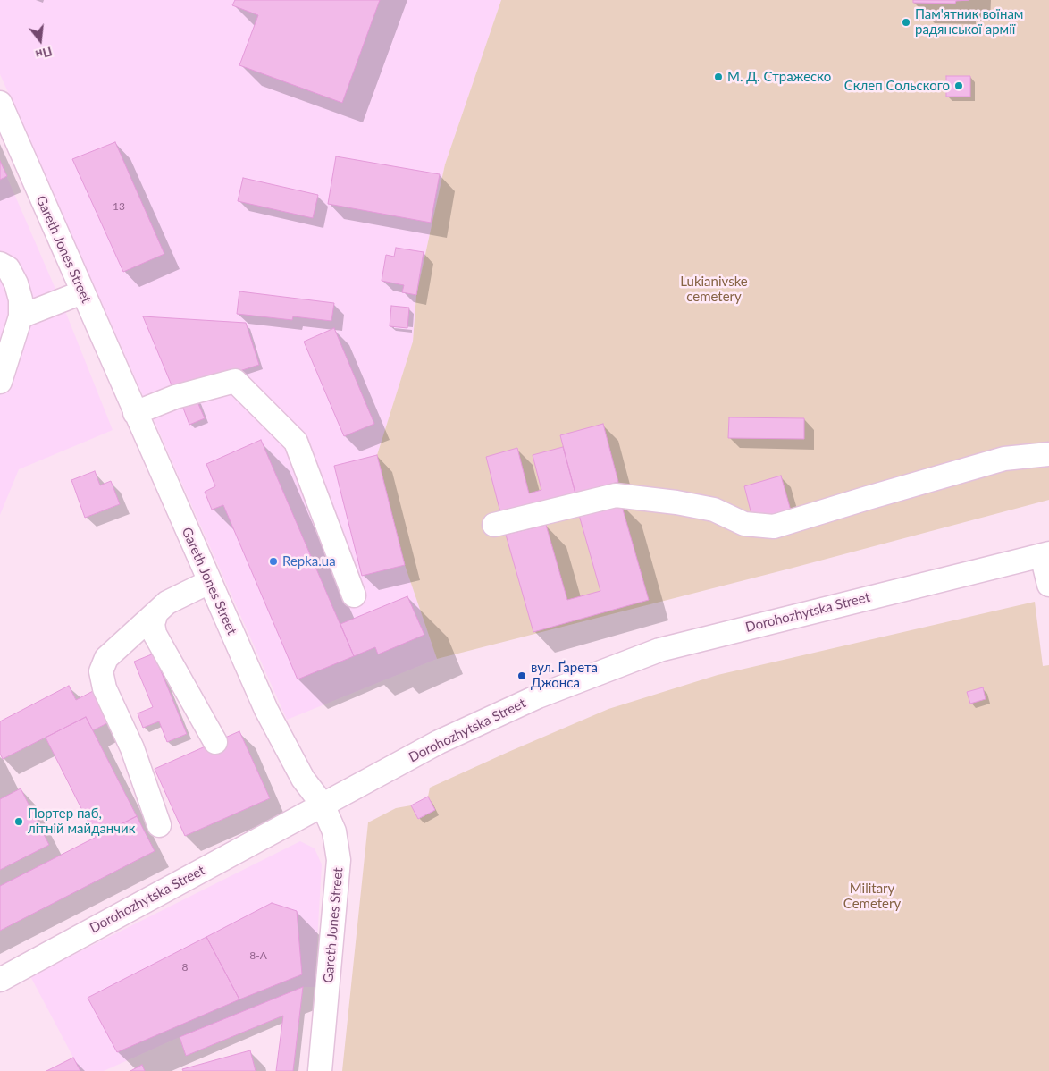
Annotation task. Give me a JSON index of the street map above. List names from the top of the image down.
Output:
{
  "streets": {
    "street": ["Gareth Jones Street", "Dorohozhytska Street"]
  },
  "crossings": [
    ["Gareth Jones Street", "Dorohozhytska Street"]
  ],
  "parks": ["Lukianivske cemetery", "Military Cemetery"],
  "places": [
    "Пам'ятник воїнам радянської армії",
    "М. Д. Стражеско",
    "Склеп Сольского",
    "Repka.ua",
    "вул. Ґарета Джонса",
    "Портер паб, літній майданчик"
  ],
  "house_numbers": ["13", "8-А", "8"],
  "north": "bottom"
}
